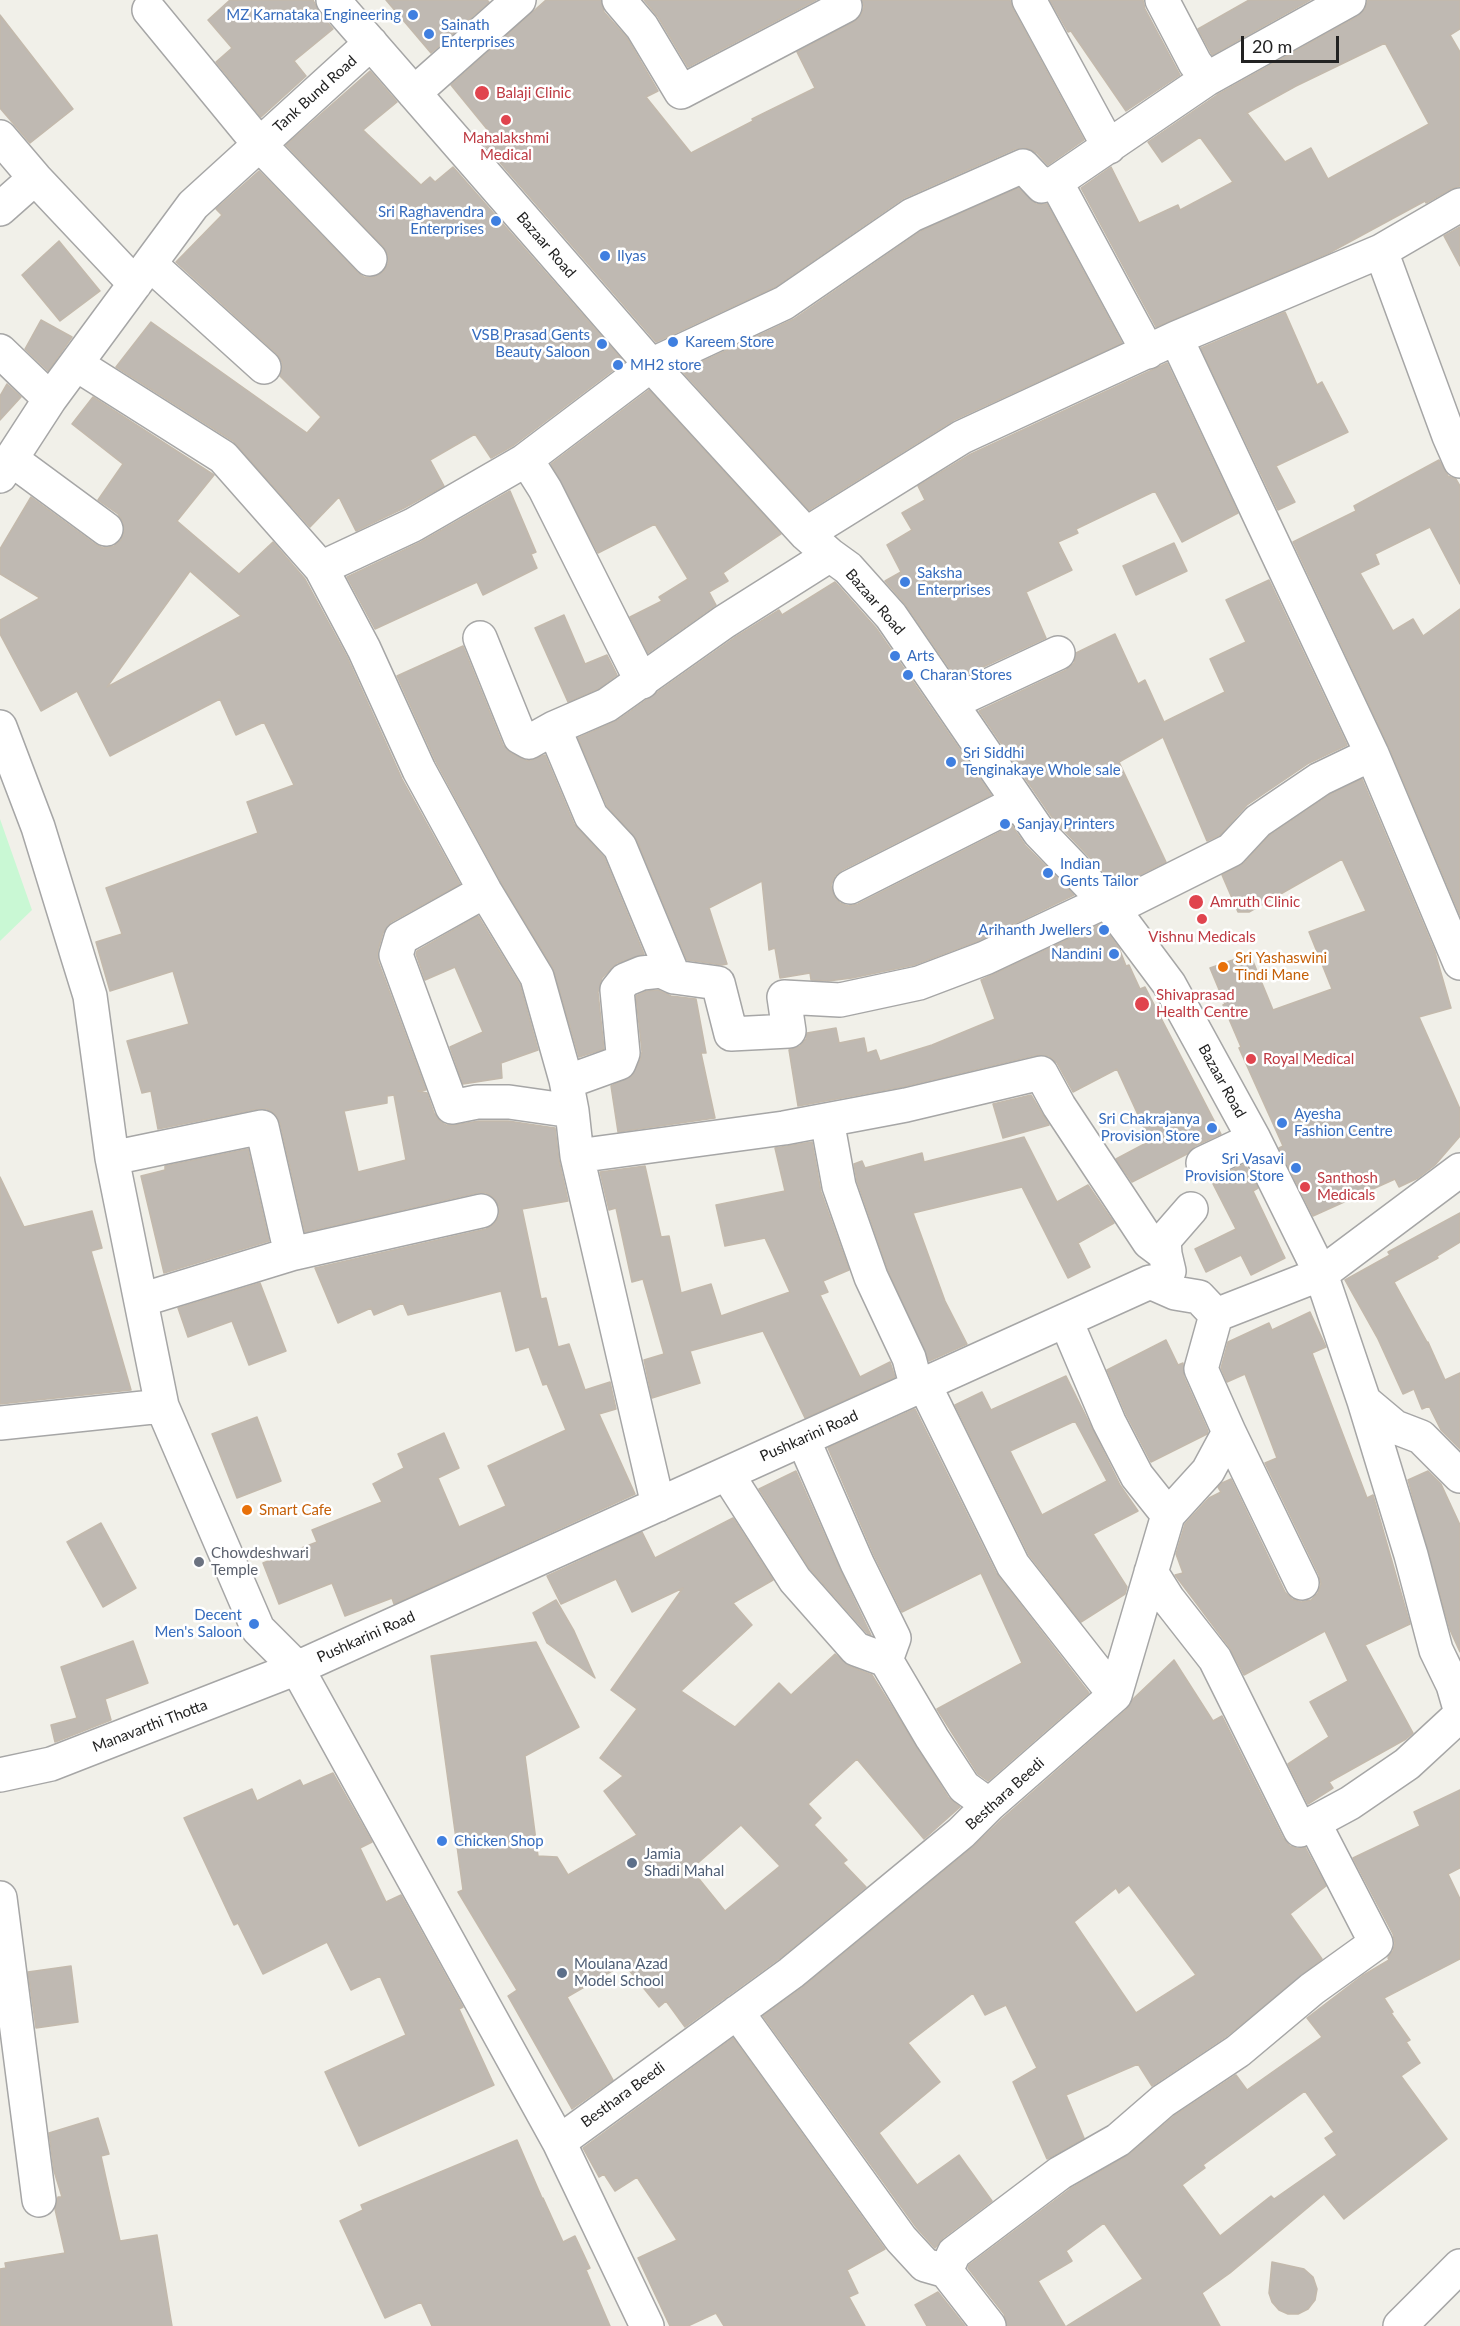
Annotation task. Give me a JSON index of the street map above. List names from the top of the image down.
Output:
{
  "streets": {
    "street": [
      "Tank Bund Road",
      "Bazaar Road",
      "Pushkarini Road",
      "Manavarthi Thotta",
      "Besthara Beedi"
    ]
  },
  "crossings": [
    ["Tank Bund Road", "Bazaar Road"],
    ["Pushkarini Road", "Manavarthi Thotta"]
  ],
  "places": [
    "MZ Karnataka Engineering",
    "Sainath Enterprises",
    "Balaji Clinic",
    "Mahalakshmi Medical",
    "Sri Raghavendra Enterprises",
    "Ilyas",
    "Kareem Store",
    "VSB Prasad Gents Beauty Saloon",
    "MH2 store",
    "Saksha Enterprises",
    "Arts",
    "Charan Stores",
    "Sri Siddhi Tenginakaye Whole sale",
    "Sanjay Printers",
    "Indian Gents Tailor",
    "Amruth Clinic",
    "Vishnu Medicals",
    "Arihanth Jwellers",
    "Nandini",
    "Sri Yashaswini Tindi Mane",
    "Shivaprasad Health Centre",
    "Royal Medical",
    "Ayesha Fashion Centre",
    "Sri Chakrajanya Provision Store",
    "Sri Vasavi Provision Store",
    "Santhosh Medicals",
    "Smart Cafe",
    "Chowdeshwari Temple",
    "Decent Men's Saloon",
    "Chicken Shop",
    "Jamia Shadi Mahal",
    "Moulana Azad Model School"
  ],
  "scale_bar": "20 m"
}
